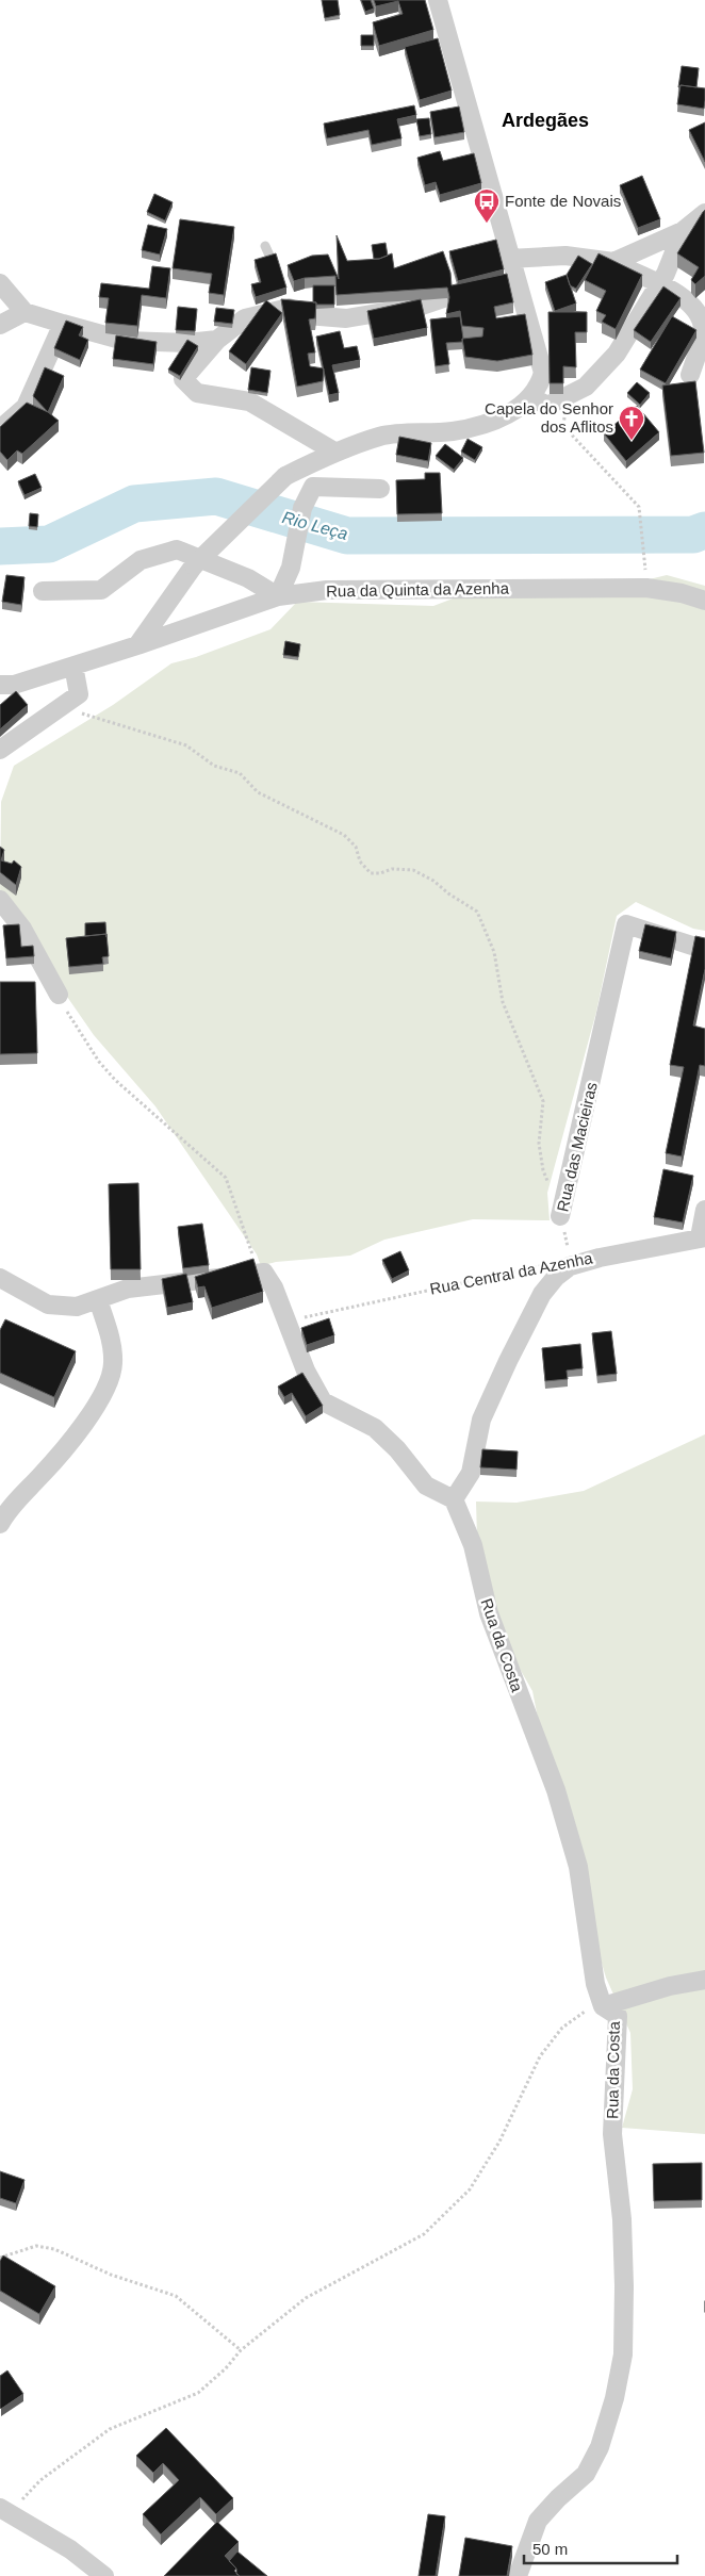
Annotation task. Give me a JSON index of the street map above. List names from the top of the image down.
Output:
{
  "streets": {
    "street": [
      "Rua da Quinta da Azenha",
      "Rua das Macieiras",
      "Rua Central da Azenha",
      "Rua da Costa"
    ]
  },
  "crossings": [
    ["Rua das Macieiras", "Rua Central da Azenha"]
  ],
  "districts": ["Ardegães"],
  "water": ["Rio Leça"],
  "places": {
    "bus stop": ["Fonte de Novais"],
    "church": ["Capela do Senhor dos Aflitos"]
  },
  "scale_bar": "50 m"
}
